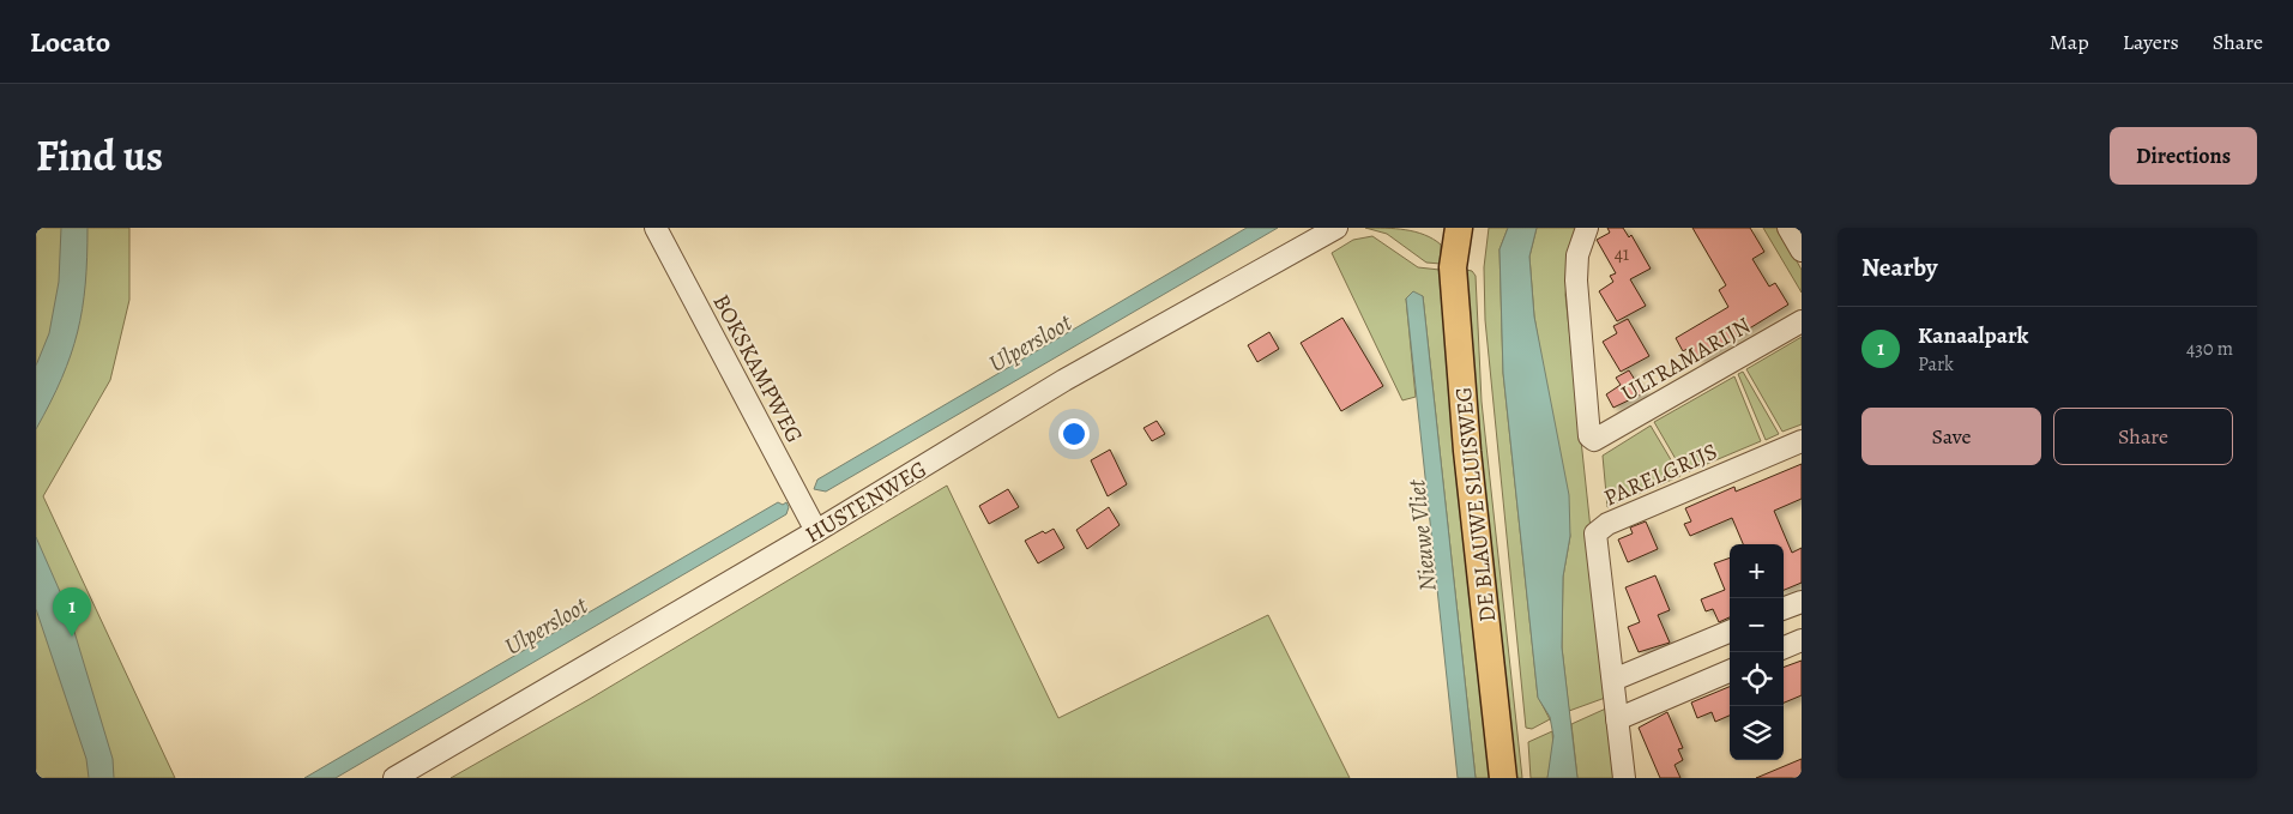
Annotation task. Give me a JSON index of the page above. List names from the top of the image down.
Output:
{
  "streets": {
    "main road": ["DE BLAUWE SLUISWEG"],
    "street": [
      "ULTRAMARIJN",
      "BOKSKAMPWEG",
      "PARELGRIJS",
      "HUSTENWEG"
    ]
  },
  "crossings": [
    ["BOKSKAMPWEG", "HUSTENWEG"]
  ],
  "water": ["Ulpersloot", "Nieuwe Vliet"],
  "house_numbers": ["41"],
  "page": {
    "header": "Locato",
    "nav": ["Map", "Layers", "Share"],
    "title": "Find us",
    "buttons": [
      "Directions",
      ["Save", "Share"]
    ],
    "heading": "Nearby",
    "list": [
      {
        "mark": "1",
        "name": "Kanaalpark",
        "note": "Park",
        "value": "430 m"
      }
    ],
    "map_buttons": ["+", "−"],
    "pins": "1"
  }
}
